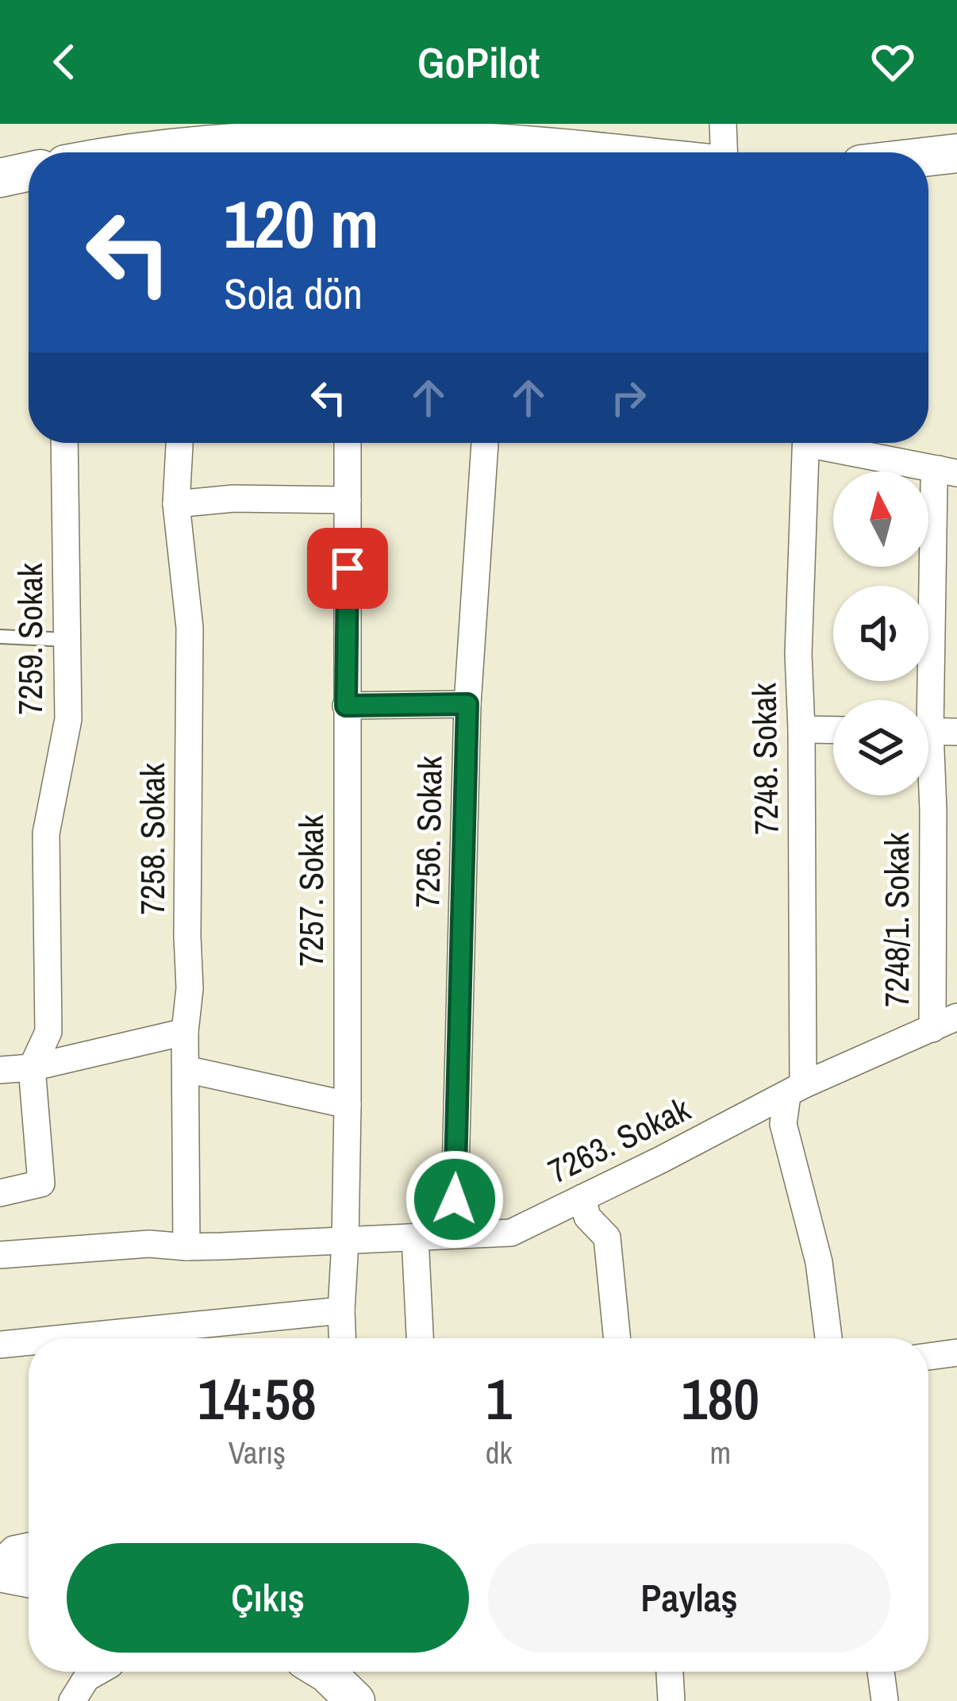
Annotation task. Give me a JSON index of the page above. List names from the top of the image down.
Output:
{
  "streets": {
    "street": [
      "7259. Sokak",
      "7248. Sokak",
      "7256. Sokak",
      "7258. Sokak",
      "7257. Sokak",
      "7248/1. Sokak",
      "7263. Sokak"
    ]
  },
  "crossings": [
    ["7248. Sokak", "7263. Sokak"],
    ["7256. Sokak", "7263. Sokak"],
    ["7258. Sokak", "7263. Sokak"],
    ["7257. Sokak", "7263. Sokak"],
    ["7248/1. Sokak", "7263. Sokak"]
  ],
  "north": "top",
  "page": {
    "header": "GoPilot",
    "turn": ["120 m", "Sola dön"],
    "eta": [
      "14:58",
      "Varış",
      "1",
      "dk",
      "180",
      "m"
    ],
    "buttons": ["Çıkış", "Paylaş"]
  }
}
